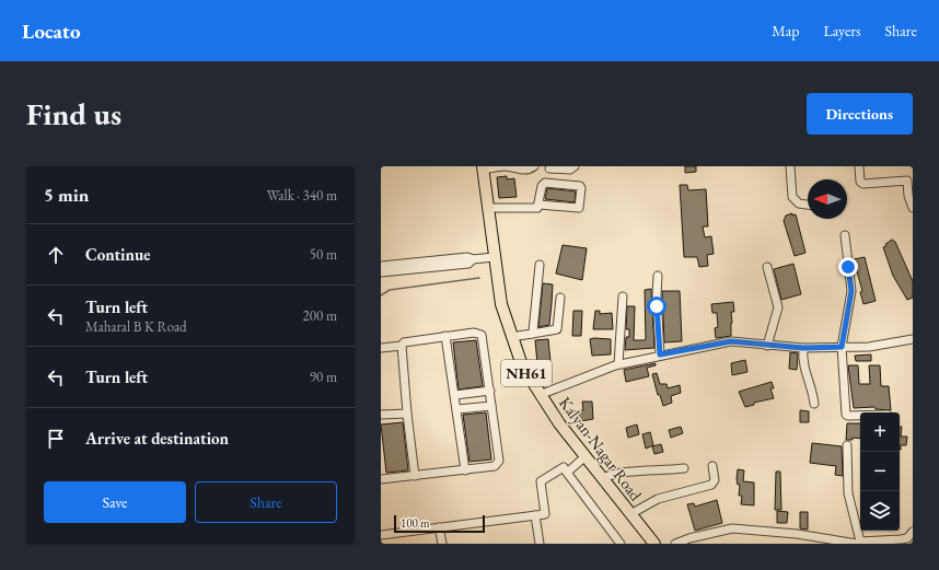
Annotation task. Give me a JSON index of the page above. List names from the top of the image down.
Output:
{
  "streets": {
    "highway": ["NH61", "Kalyan-Nagar Road"]
  },
  "scale_bar": "100 m",
  "north": "left",
  "page": {
    "header": "Locato",
    "nav": ["Map", "Layers", "Share"],
    "buttons": [
      "Directions",
      ["Save", "Share"]
    ],
    "title": "Find us",
    "heading": ["5 min", "Walk · 340 m"],
    "list": [
      ["Continue", "50 m"],
      ["Turn left", "Maharal B K Road", "200 m"],
      ["Turn left", "90 m"],
      "Arrive at destination"
    ],
    "map_buttons": ["+", "−"],
    "scale": "100 m"
  }
}
